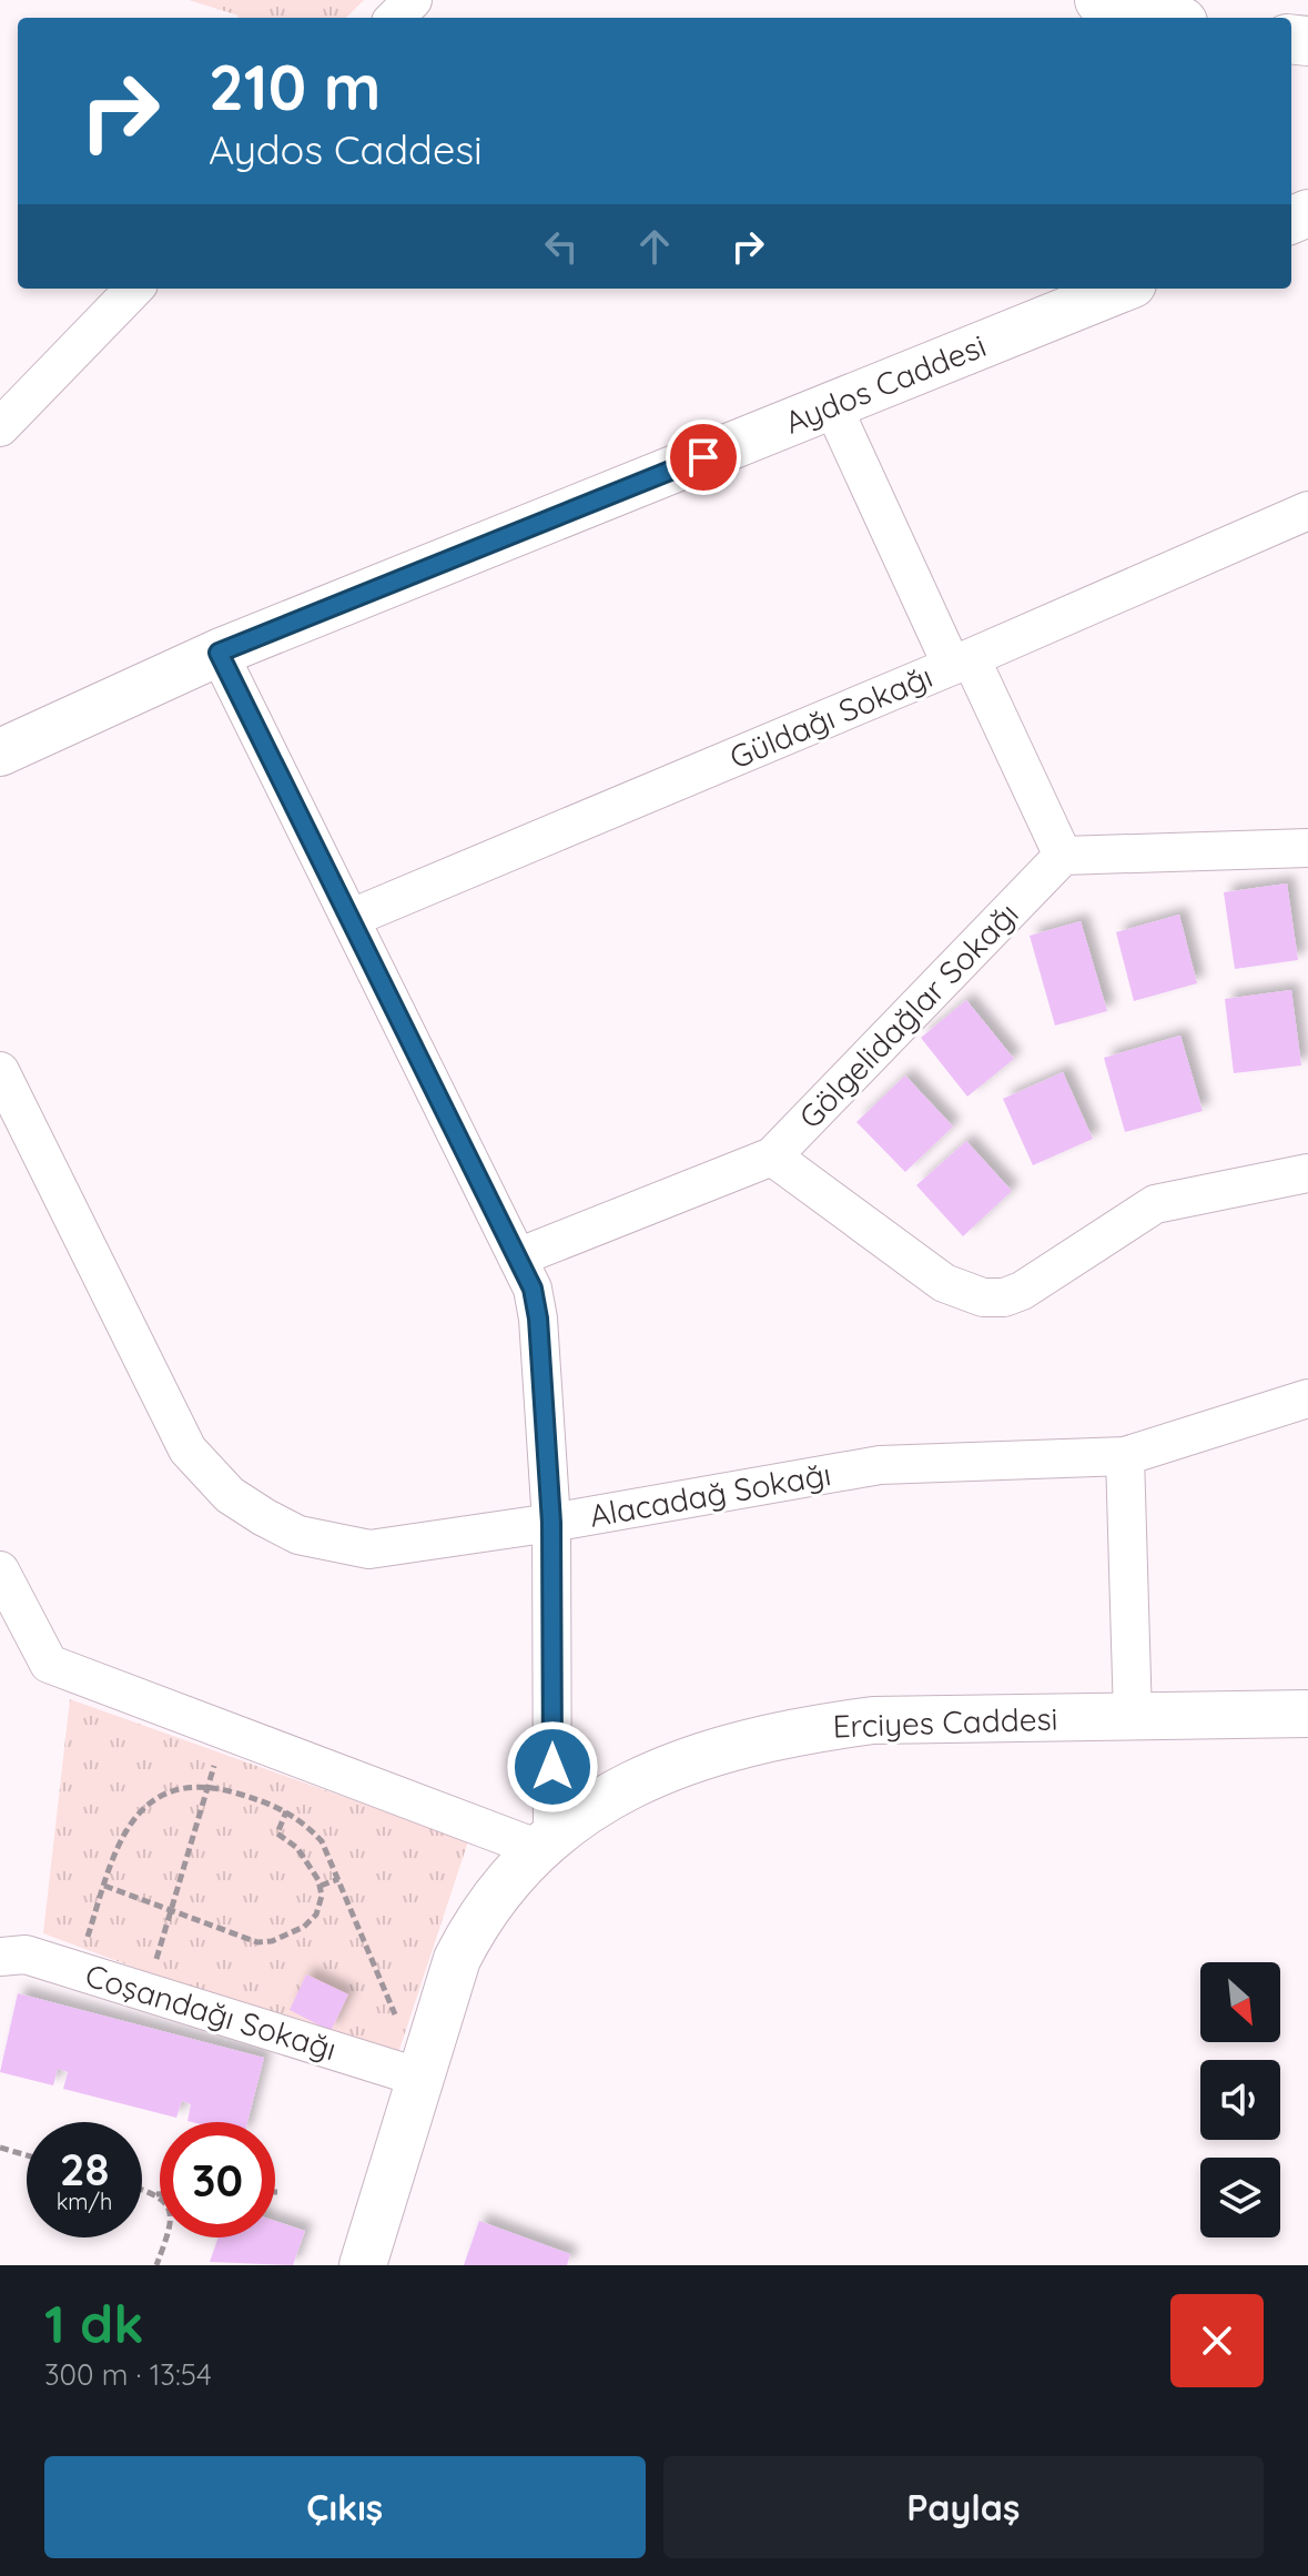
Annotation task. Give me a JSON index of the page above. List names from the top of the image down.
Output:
{
  "streets": {
    "street": [
      "Aydos Caddesi",
      "Güldağı Sokağı",
      "Gölgelidağlar Sokağı",
      "Alacadağ Sokağı",
      "Erciyes Caddesi",
      "Coşandağı Sokağı"
    ]
  },
  "crossings": [
    ["Erciyes Caddesi", "Coşandağı Sokağı"]
  ],
  "north": "bottom right",
  "page": {
    "turn": ["210 m", "Aydos Caddesi"],
    "speed": "28 km/h",
    "limit": "30",
    "heading": ["1 dk", "300 m · 13:54"],
    "buttons": ["Çıkış", "Paylaş"]
  }
}
